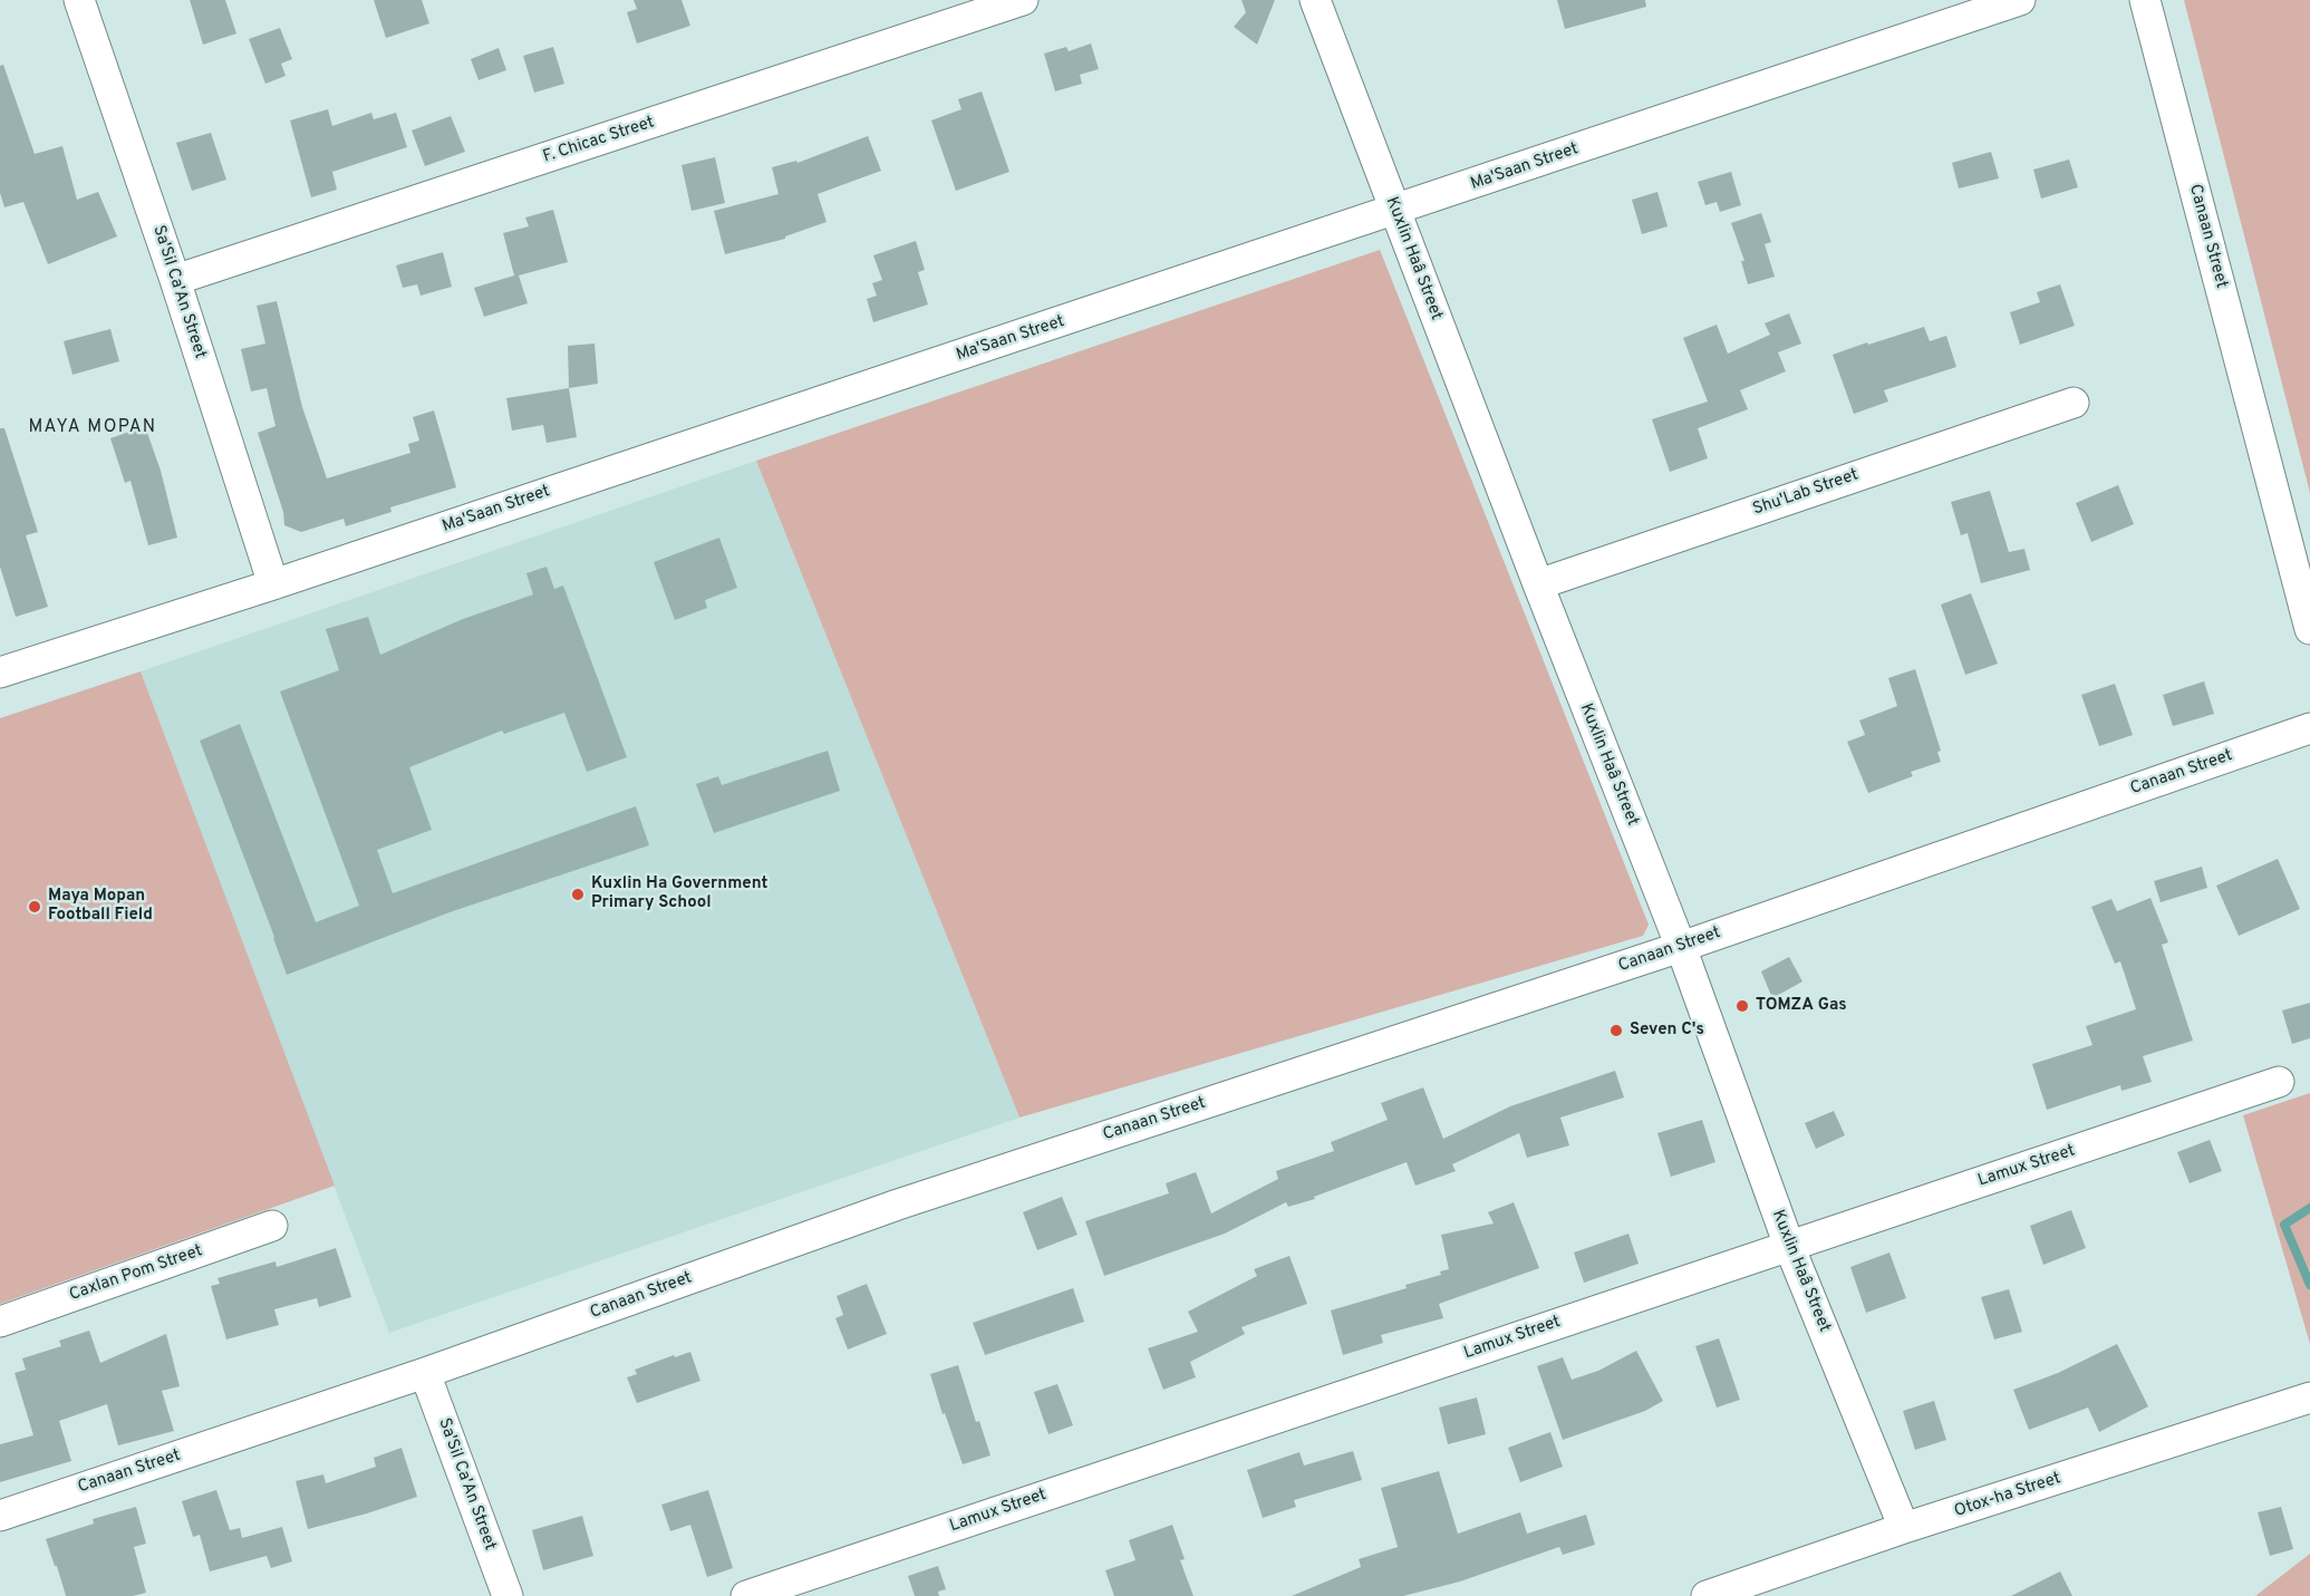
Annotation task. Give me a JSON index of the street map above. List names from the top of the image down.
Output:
{
  "streets": {
    "street": [
      "F. Chicac Street",
      "Ma'Saan Street",
      "Canaan Street",
      "Kuxlin Haâ Street",
      "Sa'Sil Ca'An Street",
      "Shu'Lab Street",
      "Lamux Street",
      "Caxlan Pom Street",
      "Otox-ha Street"
    ]
  },
  "crossings": [
    ["F. Chicac Street", "Sa'Sil Ca'An Street"],
    ["Ma'Saan Street", "Kuxlin Haâ Street"],
    ["Ma'Saan Street", "Sa'Sil Ca'An Street"],
    ["Canaan Street", "Kuxlin Haâ Street"],
    ["Canaan Street", "Sa'Sil Ca'An Street"],
    ["Kuxlin Haâ Street", "Shu'Lab Street"],
    ["Kuxlin Haâ Street", "Lamux Street"],
    ["Kuxlin Haâ Street", "Otox-ha Street"]
  ],
  "districts": ["MAYA MOPAN"],
  "places": [
    "Kuxlin Ha Government Primary School",
    "Maya Mopan Football Field",
    "TOMZA Gas",
    "Seven C's"
  ]
}
